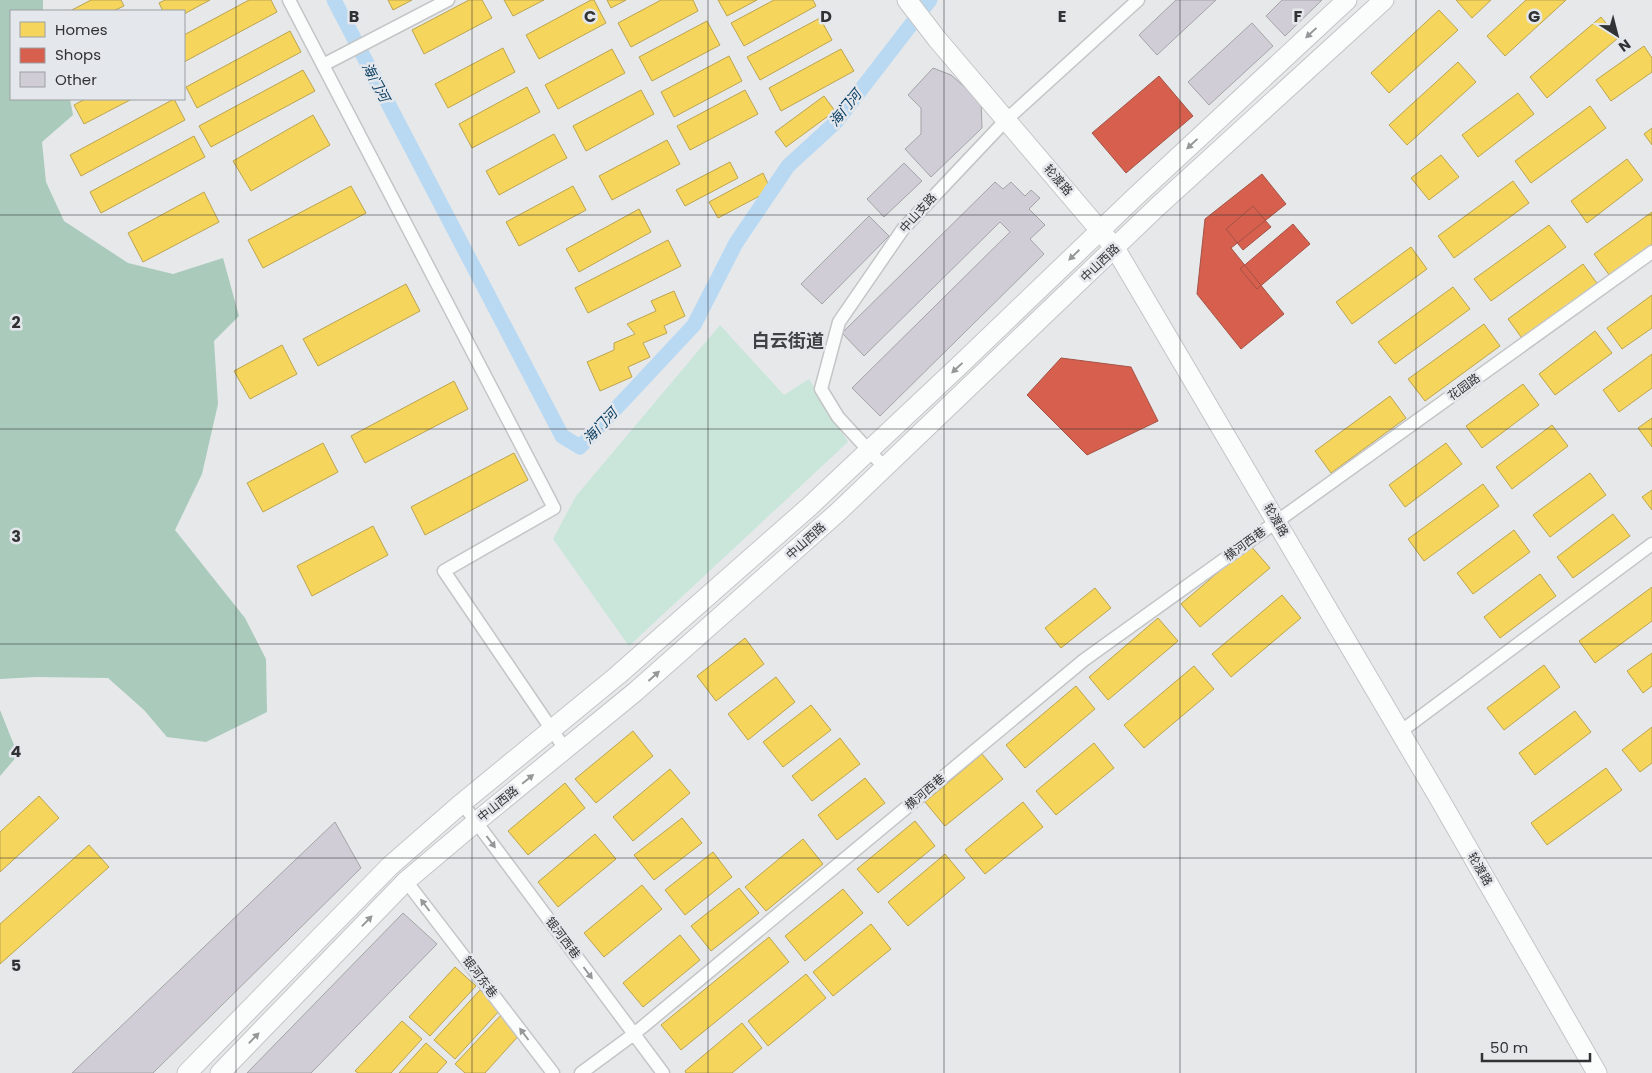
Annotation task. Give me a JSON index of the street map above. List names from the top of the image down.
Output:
{
  "streets": {
    "main road": ["轮渡路", "中山西路"],
    "street": [
      "中山支路",
      "花园路",
      "横河西巷",
      "银河西巷",
      "银河东巷"
    ]
  },
  "crossings": [
    ["轮渡路", "中山支路"],
    ["轮渡路", "中山西路"],
    ["轮渡路", "花园路"],
    ["轮渡路", "横河西巷"],
    ["中山支路", "中山西路"],
    ["中山西路", "银河西巷"],
    ["中山西路", "银河东巷"],
    ["花园路", "横河西巷"],
    ["横河西巷", "银河西巷"]
  ],
  "one_way": ["银河西巷", "银河东巷"],
  "districts": ["白云街道"],
  "water": ["海门河"],
  "legend": ["Homes", "Shops", "Other"],
  "scale_bar": "50 m",
  "north": "bottom right",
  "grid": {
    "columns": [
      "B",
      "C",
      "D",
      "E",
      "F",
      "G"
    ],
    "rows": [
      "2",
      "3",
      "4",
      "5"
    ]
  }
}
